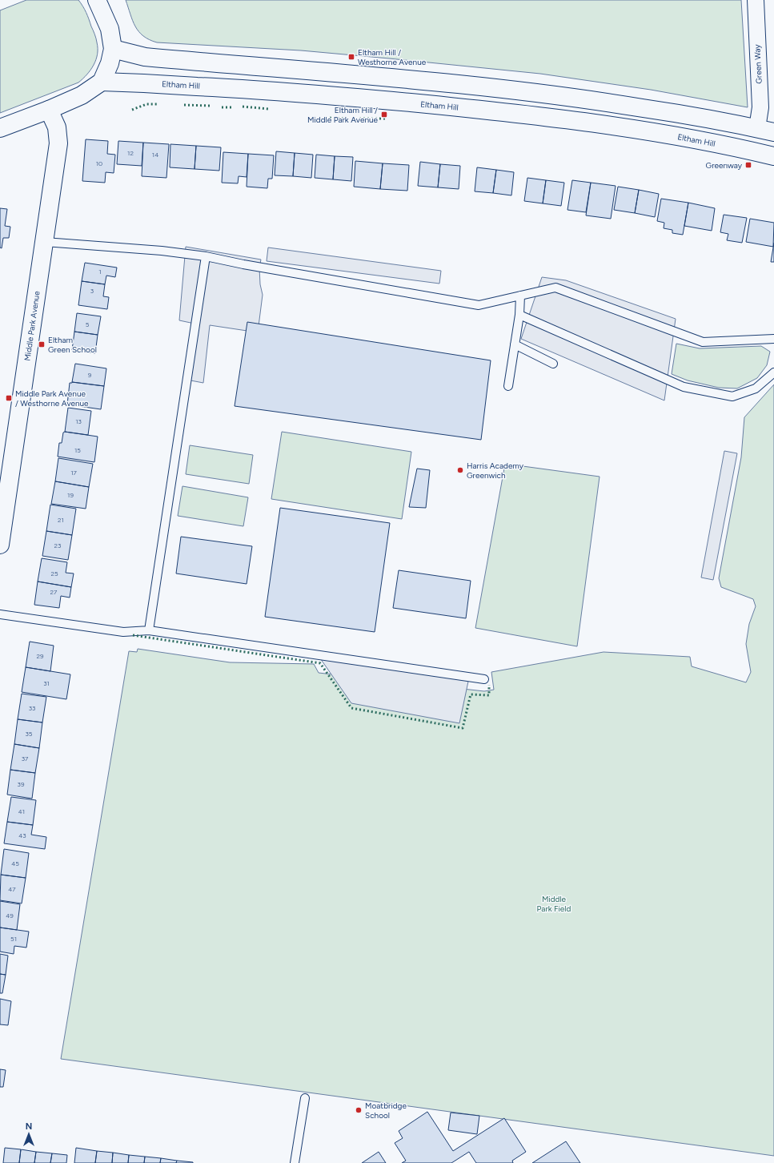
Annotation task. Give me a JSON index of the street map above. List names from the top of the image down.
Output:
{
  "streets": {
    "main road": ["Eltham Hill", "Middle Park Avenue"],
    "street": ["Green Way"]
  },
  "parks": ["Middle Park Field"],
  "places": {
    "transit": [
      "Eltham Hill / Westhorne Avenue",
      "Eltham Hill / Middle Park Avenue",
      "Greenway",
      "Eltham Green School",
      "Middle Park Avenue / Westhorne Avenue"
    ],
    "other": ["Harris Academy Greenwich", "Moatbridge School"]
  },
  "house_numbers": [
    "12",
    "14",
    "10",
    "1",
    "3",
    "5",
    "9",
    "13",
    "15",
    "17",
    "19",
    "21",
    "23",
    "25",
    "27",
    "29",
    "31",
    "33",
    "35",
    "37",
    "39",
    "41",
    "43",
    "45",
    "47",
    "49",
    "51"
  ],
  "north": "top"
}
